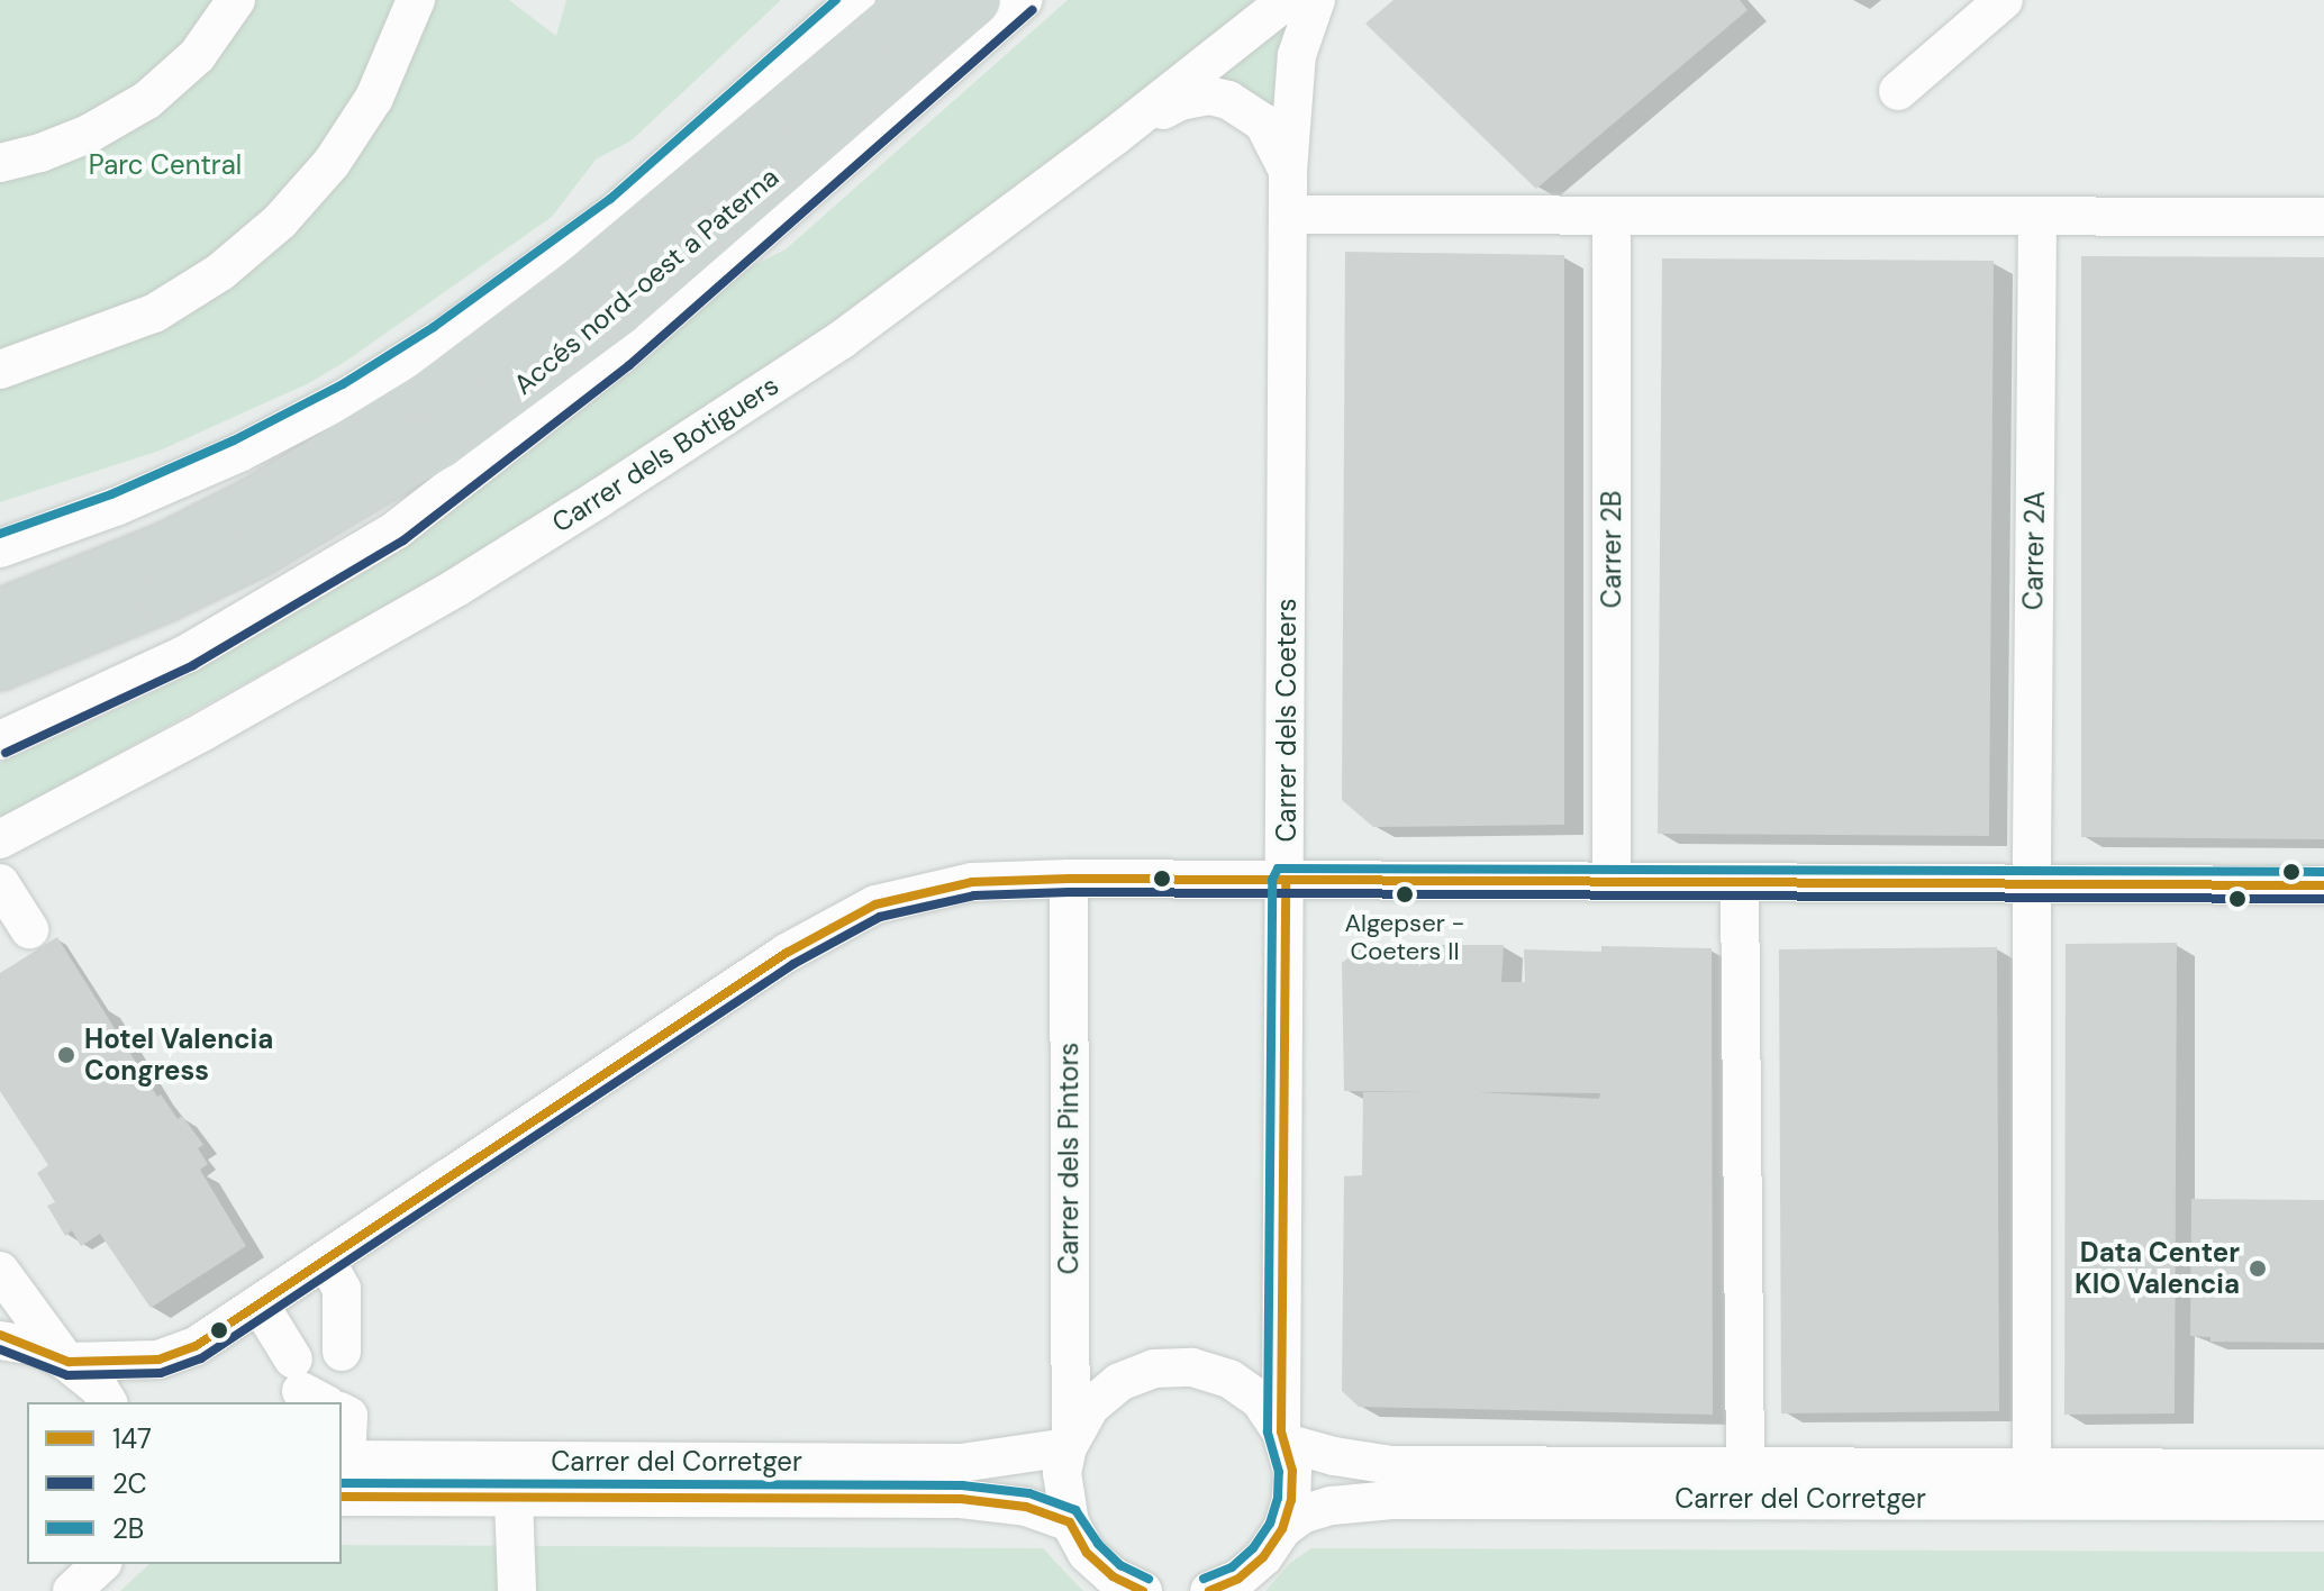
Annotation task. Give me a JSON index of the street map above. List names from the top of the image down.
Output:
{
  "streets": {
    "main road": ["Accés nord-oest a Paterna"],
    "street": [
      "Carrer dels Botiguers",
      "Carrer 2B",
      "Carrer 2A",
      "Carrer dels Coeters",
      "Carrer dels Pintors",
      "Carrer del Corretger"
    ]
  },
  "crossings": [
    ["Carrer dels Botiguers", "Carrer dels Coeters"],
    ["Carrer 2A", "Carrer del Corretger"],
    ["Carrer dels Coeters", "Carrer del Corretger"],
    ["Carrer dels Pintors", "Carrer del Corretger"]
  ],
  "parks": ["Parc Central"],
  "places": ["Algepser - Coeters II", "Hotel Valencia Congress", "Data Center KIO Valencia"],
  "lines": ["transit line 2B", "transit line 2C", "transit line 147"],
  "legend": ["147", "2C", "2B"]
}
